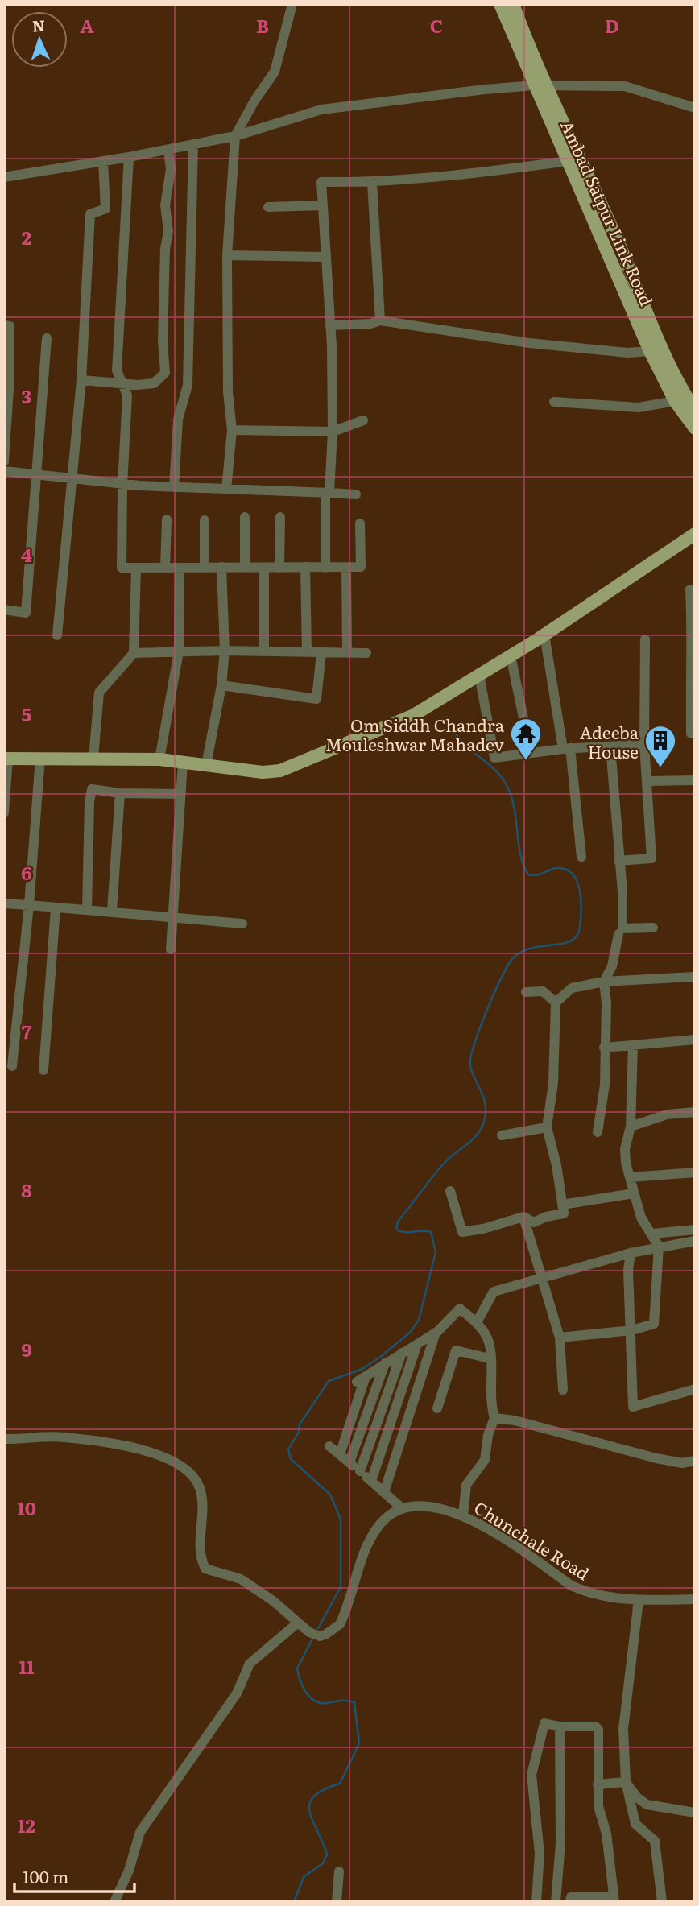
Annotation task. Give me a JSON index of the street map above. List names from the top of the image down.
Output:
{
  "streets": {
    "main road": ["Ambad Satpur Link Road"],
    "street": ["Chunchale Road"]
  },
  "places": {
    "temple": ["Om Siddh Chandra Mouleshwar Mahadev"],
    "building": ["Adeeba House"]
  },
  "scale_bar": "100 m",
  "north": "top",
  "grid": {
    "columns": [
      "A",
      "B",
      "C",
      "D"
    ],
    "rows": [
      "2",
      "3",
      "4",
      "5",
      "6",
      "7",
      "8",
      "9",
      "10",
      "11",
      "12"
    ]
  }
}
